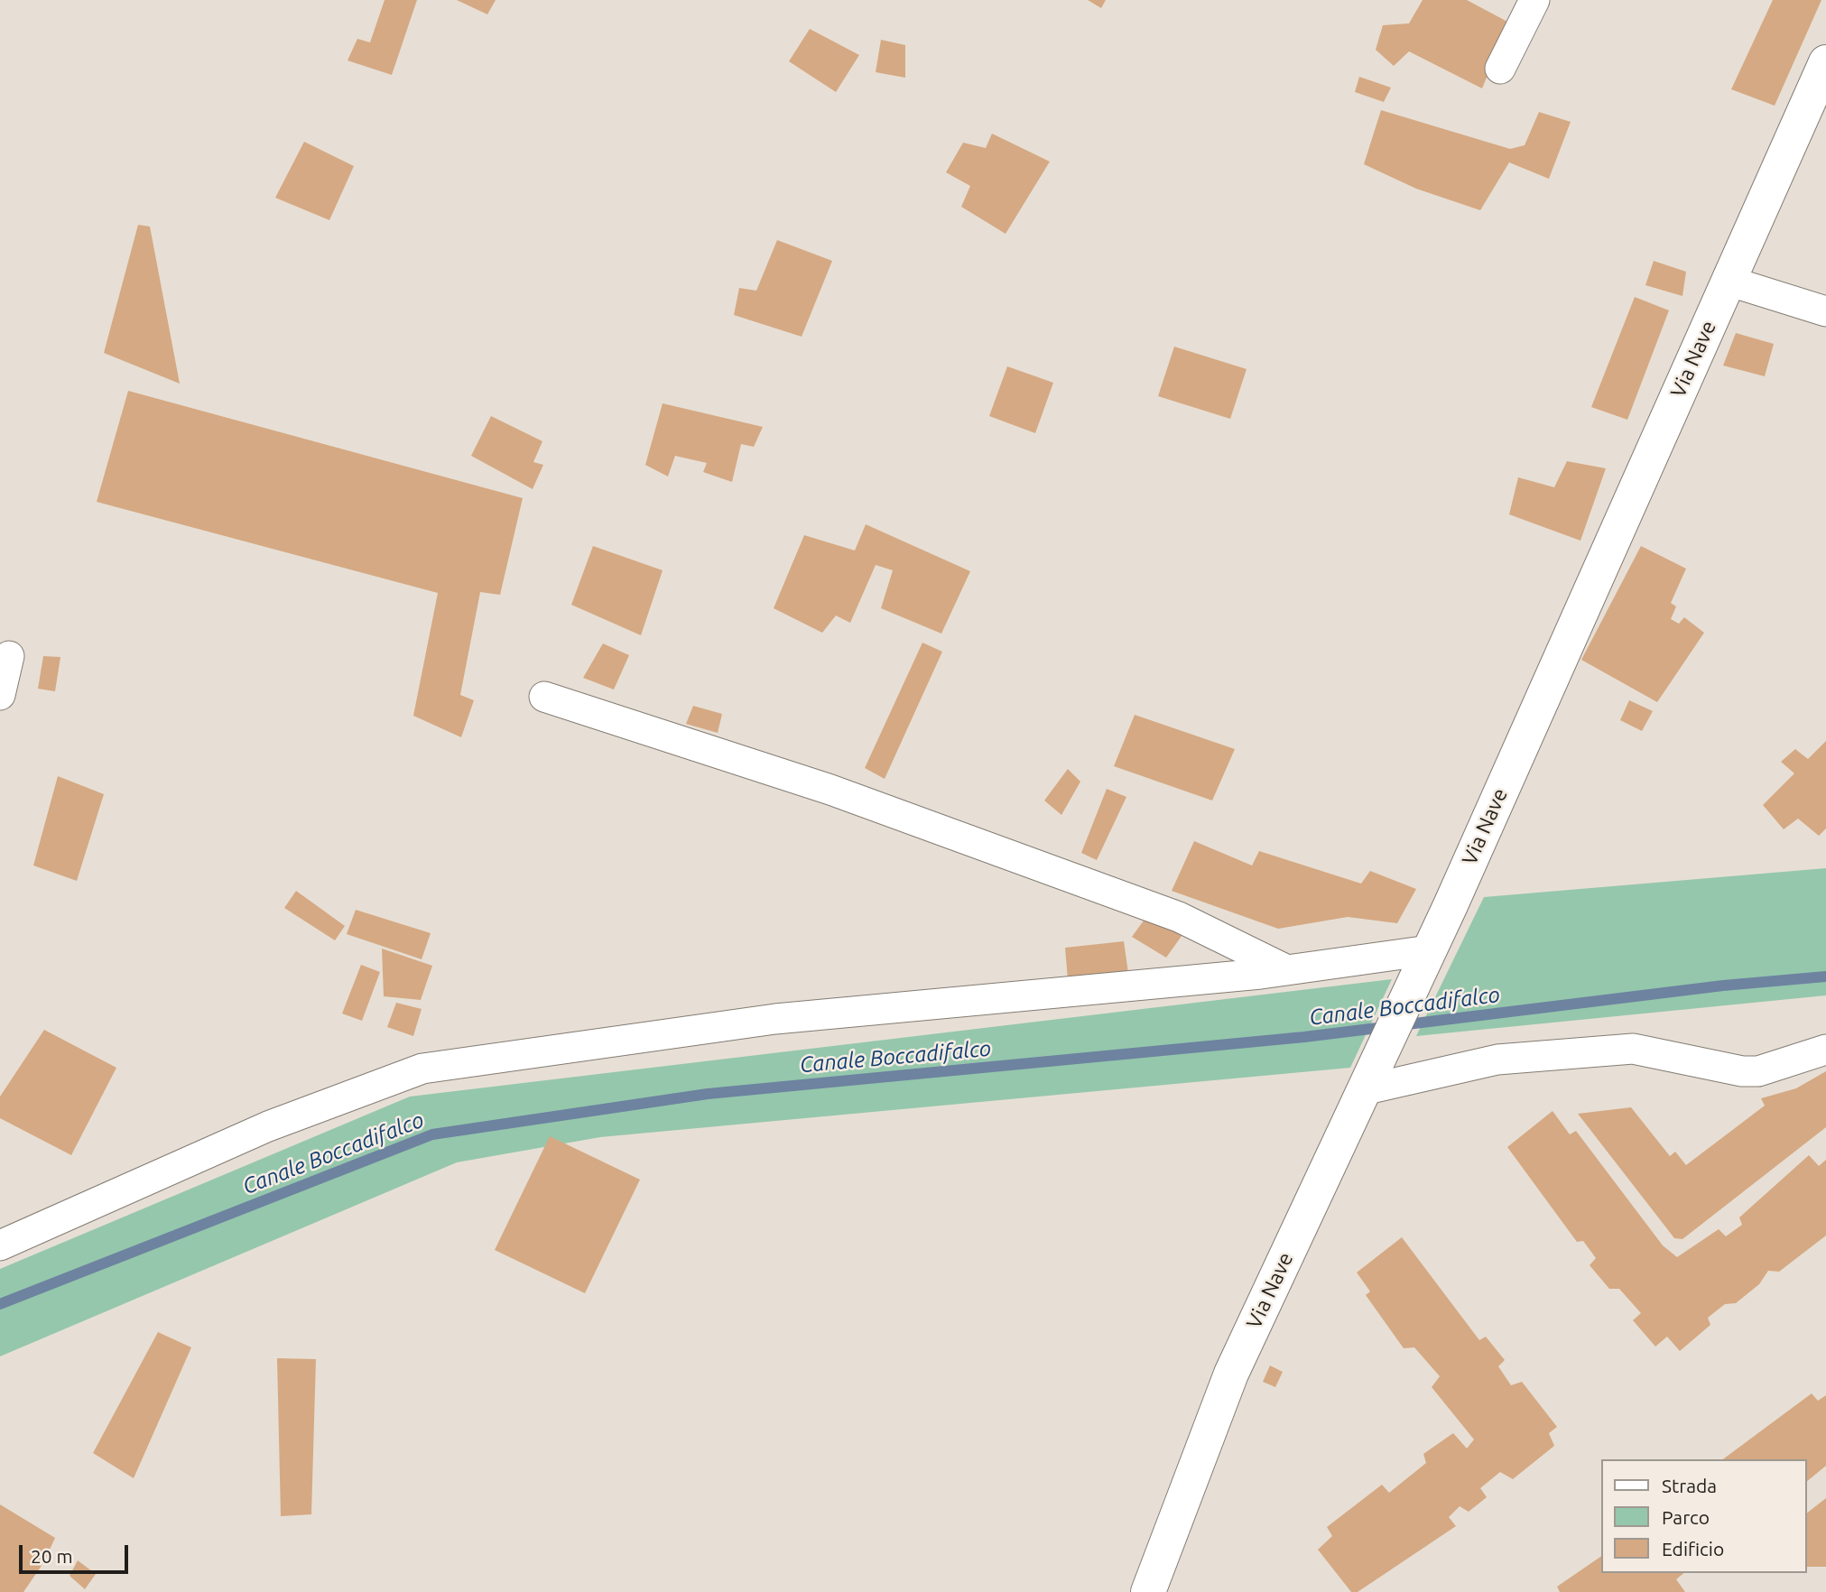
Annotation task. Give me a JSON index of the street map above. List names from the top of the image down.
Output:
{
  "streets": {
    "street": ["Via Nave"]
  },
  "water": ["Canale Boccadifalco"],
  "legend": ["Strada", "Parco", "Edificio"],
  "scale_bar": "20 m"
}
